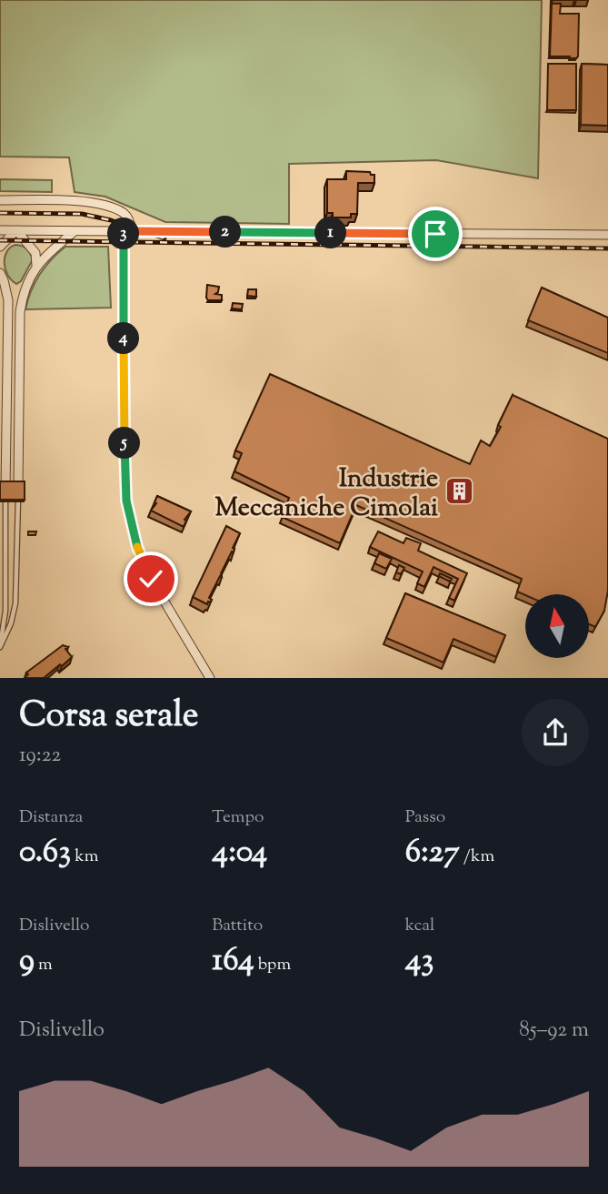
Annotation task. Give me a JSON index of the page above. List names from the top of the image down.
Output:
{
  "places": {
    "building": ["Industrie Meccaniche Cimolai"]
  },
  "north": "top",
  "page": {
    "pins": [
      "2",
      "1",
      "3",
      "4",
      "5"
    ],
    "heading": ["Corsa serale", "19:22"],
    "stats": [
      ["Distanza", "0.63 km"],
      ["Tempo", "4:04"],
      ["Passo", "6:27 /km"],
      ["Dislivello", "9 m"],
      ["Battito", "164 bpm"],
      ["kcal", "43"]
    ],
    "chart": ["Dislivello", "85–92 m"]
  }
}
